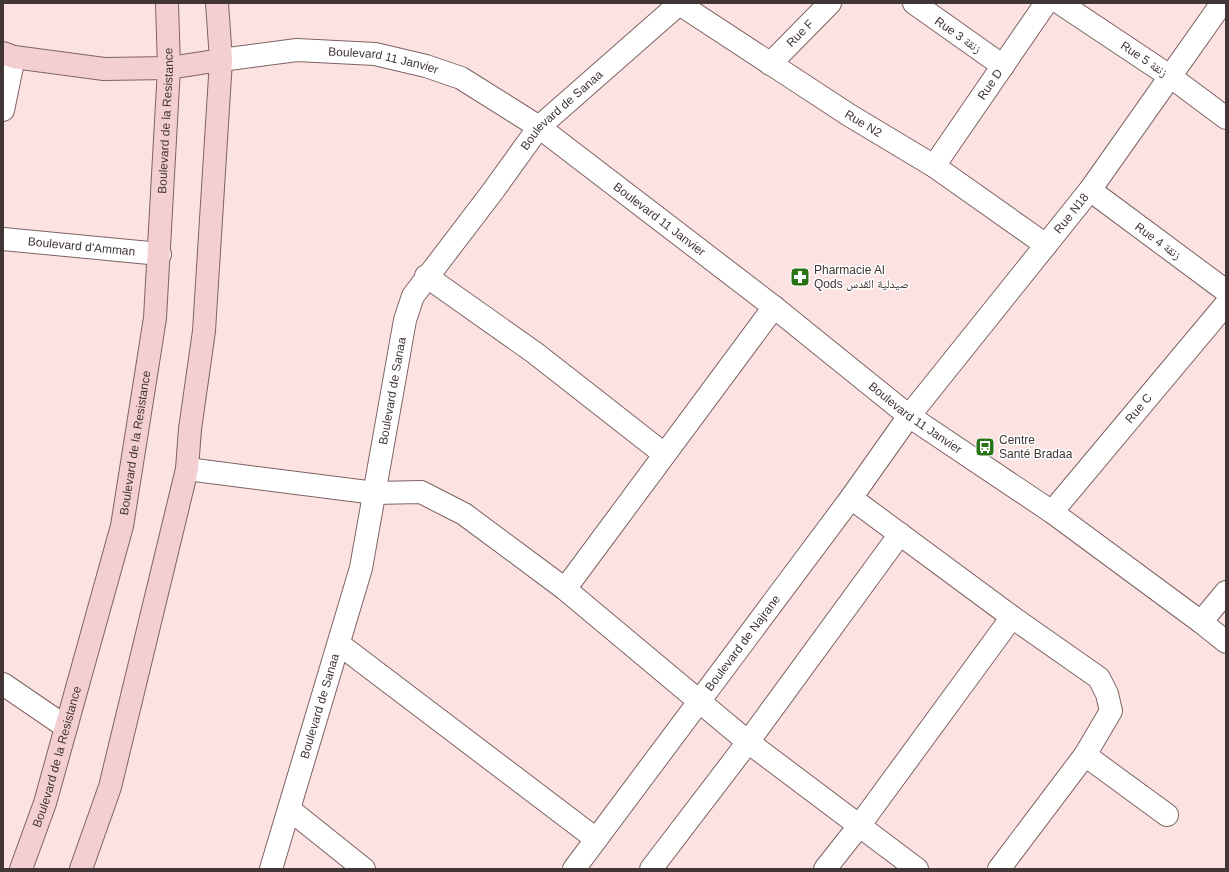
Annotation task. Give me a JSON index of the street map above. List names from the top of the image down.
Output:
{
  "streets": {
    "main road": ["Boulevard 11 Janvier", "Boulevard de la Resistance"],
    "street": [
      "Rue F",
      "Rue 3 زنقة",
      "Rue 5 زنقة",
      "Rue D",
      "Boulevard de Sanaa",
      "Rue N2",
      "Rue N18",
      "Rue 4 زنقة",
      "Boulevard d'Amman",
      "Rue C",
      "Boulevard de Najrane"
    ]
  },
  "crossings": [
    ["Rue F", "Rue N2"],
    ["Rue 3 زنقة", "Rue D"],
    ["Rue 5 زنقة", "Rue N18"],
    ["Boulevard 11 Janvier", "Boulevard de Sanaa"],
    ["Boulevard 11 Janvier", "Boulevard de la Resistance"],
    ["Boulevard 11 Janvier", "Rue N18"],
    ["Boulevard 11 Janvier", "Rue C"],
    ["Boulevard 11 Janvier", "Boulevard de Najrane"],
    ["Rue D", "Rue N2"],
    ["Boulevard de Sanaa", "Rue N2"],
    ["Boulevard de la Resistance", "Boulevard d'Amman"],
    ["Rue N2", "Rue N18"],
    ["Rue N18", "Rue 4 زنقة"],
    ["Rue N18", "Boulevard de Najrane"]
  ],
  "places": {
    "pharmacy": ["Pharmacie Al Qods صيدلية القدس"],
    "bus stop": ["Centre Santé Bradaa"]
  }
}
